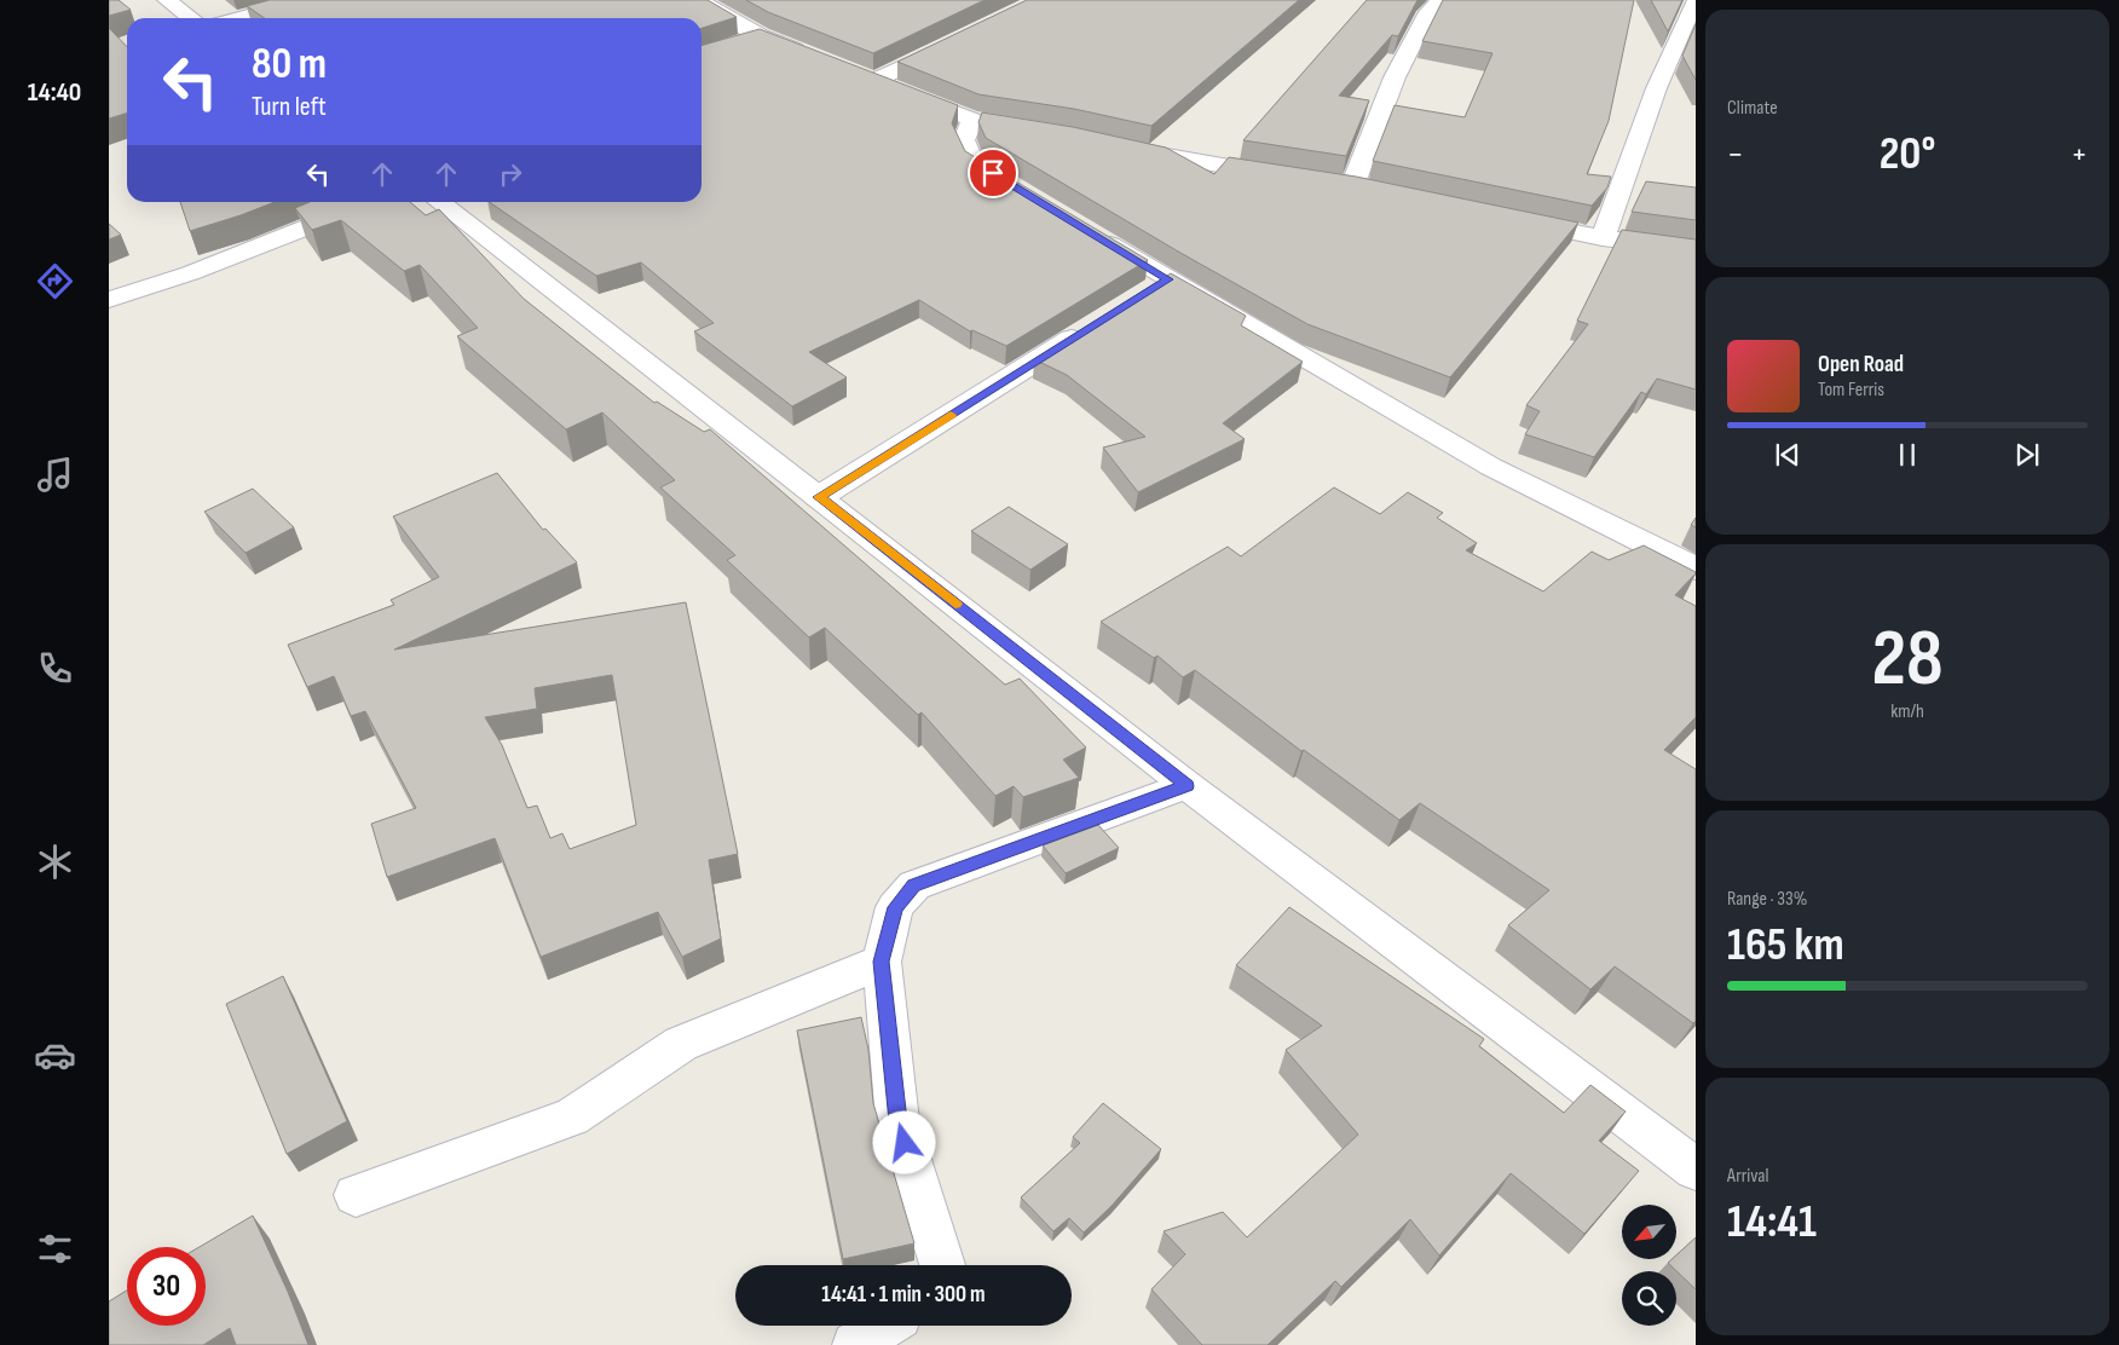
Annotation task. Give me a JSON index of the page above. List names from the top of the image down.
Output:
{
  "north": "bottom left",
  "page": {
    "tabs": "14:40",
    "tile": [
      "Climate",
      ["28", "km/h"],
      ["Range · 33%", "165 km"],
      ["Arrival", "14:41"]
    ],
    "turn": ["80 m", "Turn left"],
    "heat": ["−", "20°", "+"],
    "song": ["Open Road", "Tom Ferris"],
    "limit": "30",
    "trip": "14:41 · 1 min · 300 m"
  }
}
